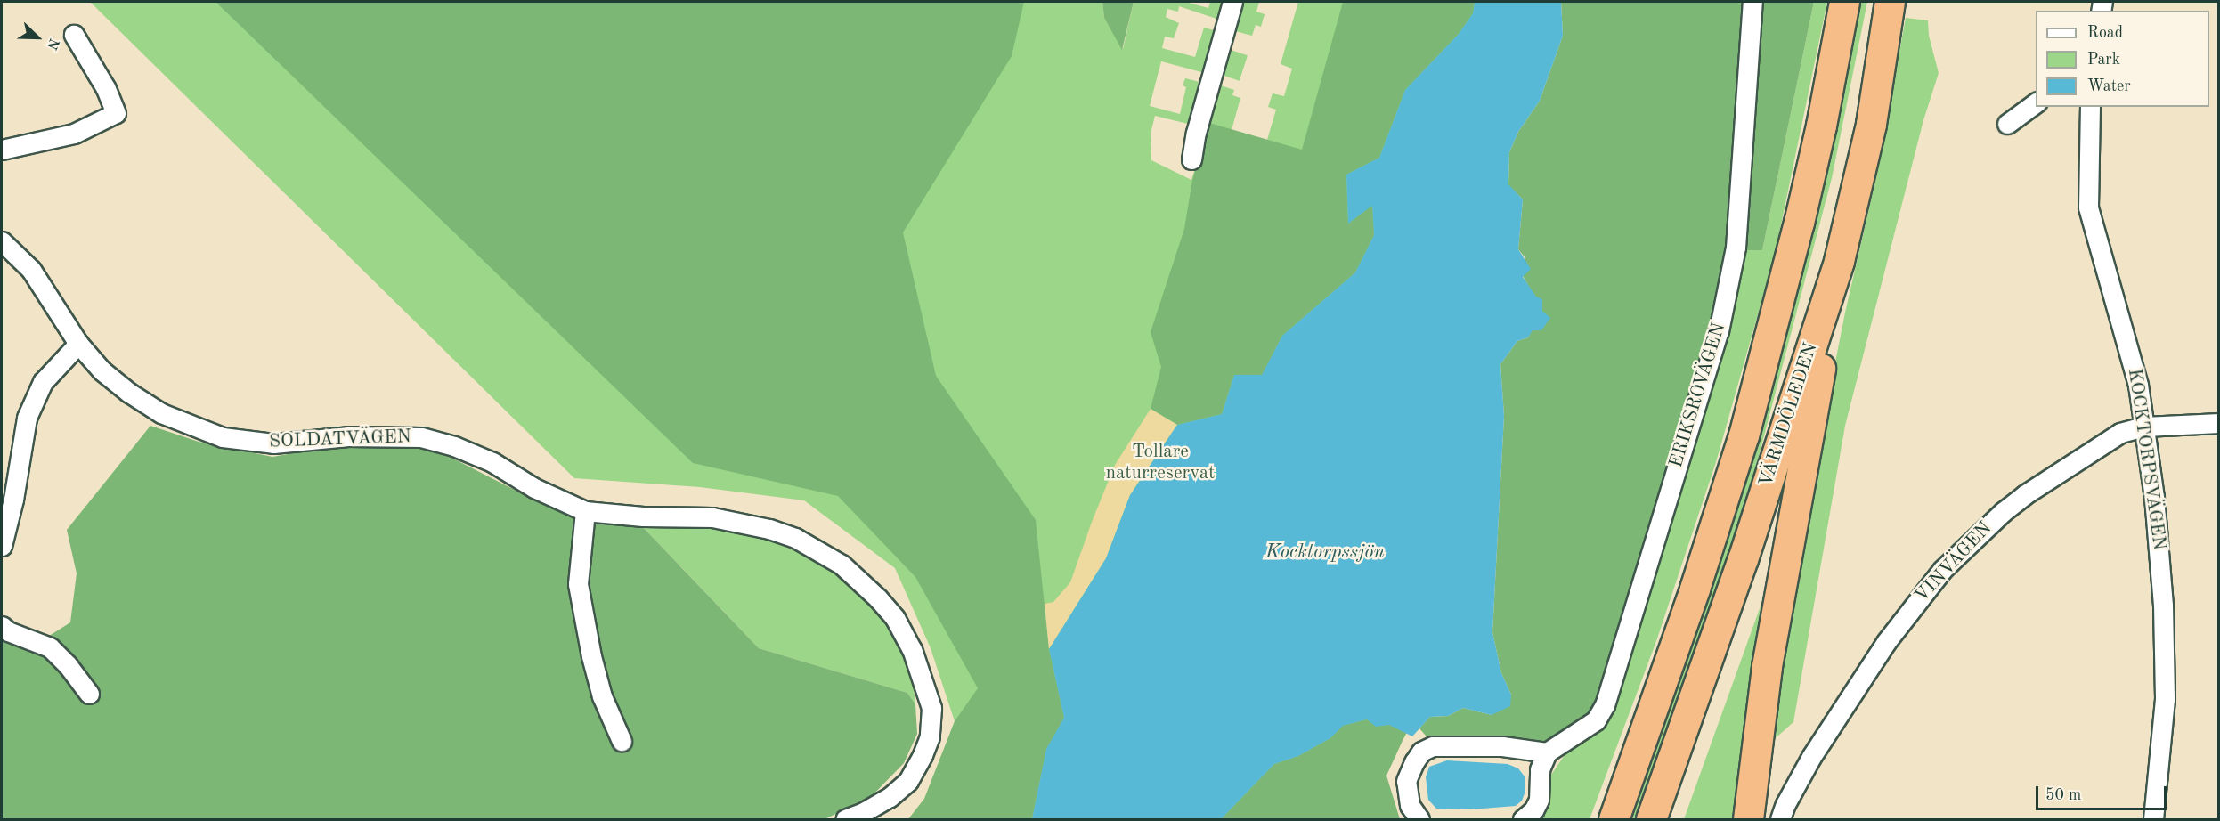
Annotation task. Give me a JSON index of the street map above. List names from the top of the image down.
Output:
{
  "streets": {
    "highway": ["VÄRMDÖLEDEN"],
    "street": [
      "ERIKSROVÄGEN",
      "SOLDATVÄGEN",
      "KOCKTORPSVÄGEN",
      "VINVÄGEN"
    ]
  },
  "crossings": [
    ["KOCKTORPSVÄGEN", "VINVÄGEN"]
  ],
  "water": ["Kocktorpssjön"],
  "parks": ["Tollare naturreservat"],
  "legend": ["Road", "Park", "Water"],
  "scale_bar": "50 m",
  "north": "bottom right"
}
